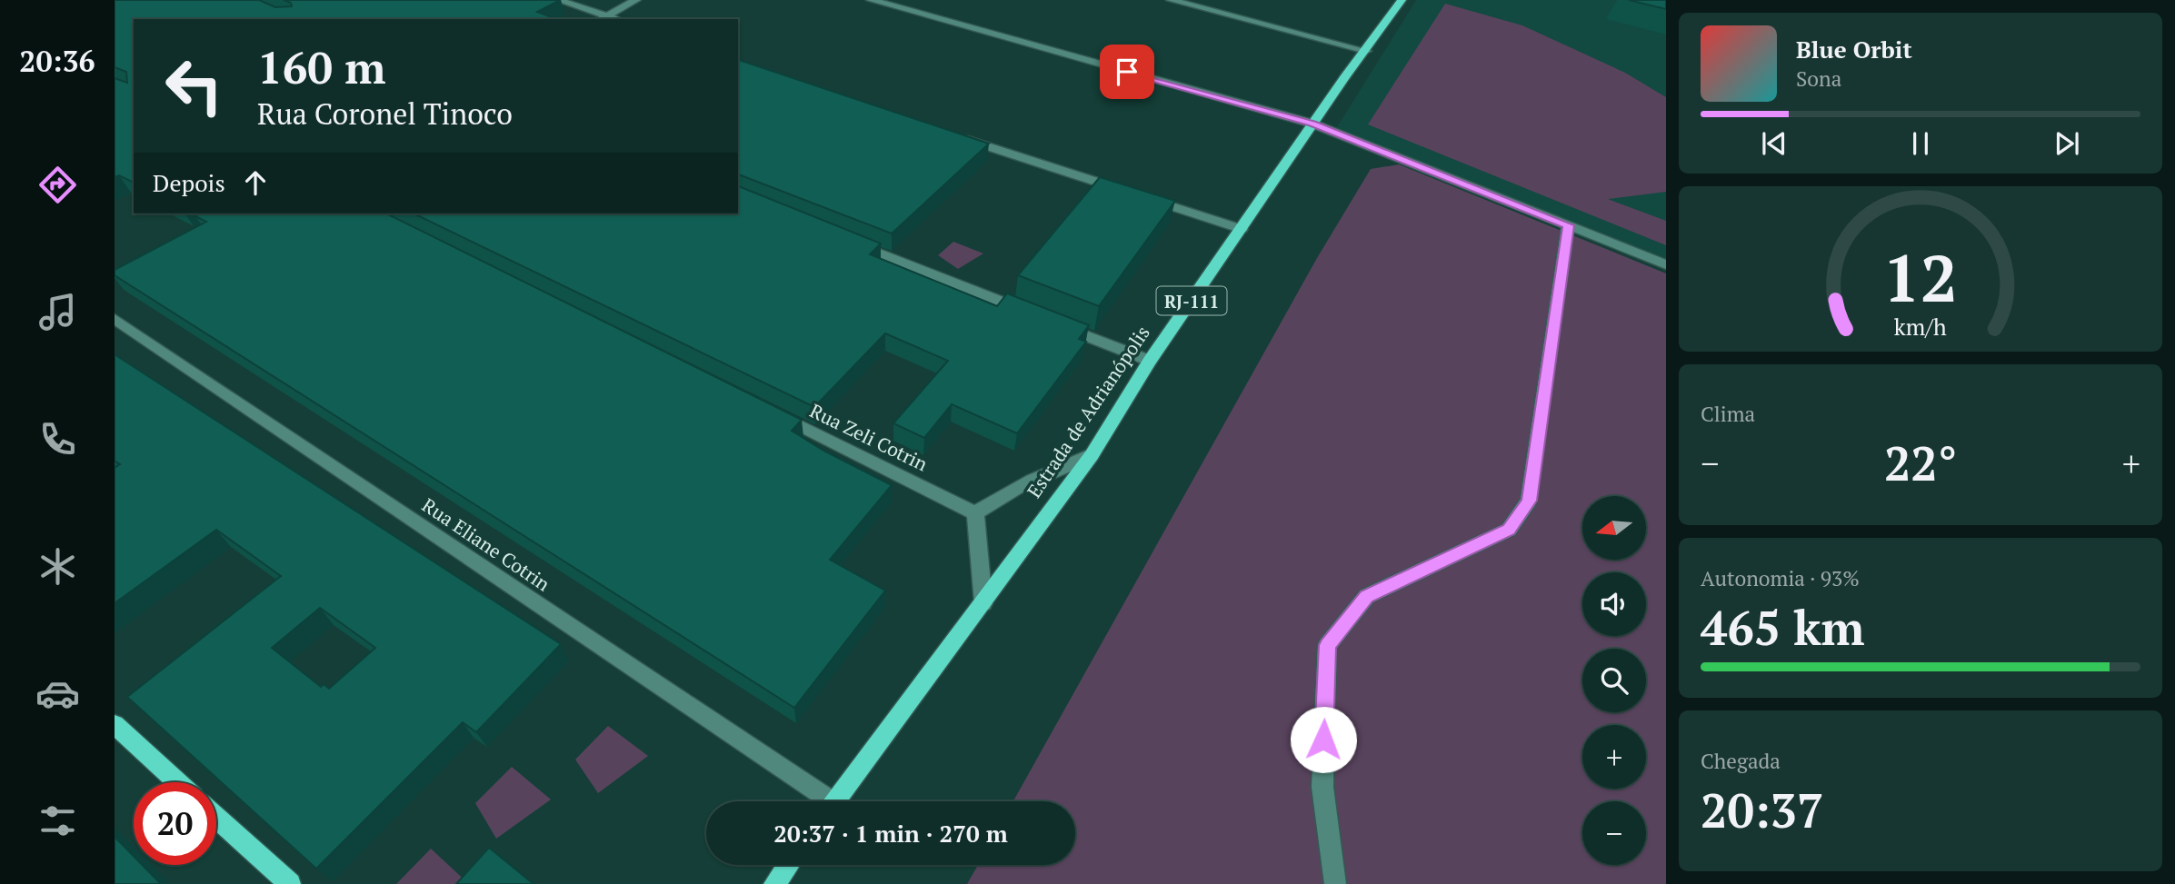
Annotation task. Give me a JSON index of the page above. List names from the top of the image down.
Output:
{
  "streets": {
    "main road": ["RJ-111", "Estrada de Adrianópolis"],
    "street": ["Rua Zeli Cotrin", "Rua Eliane Cotrin"]
  },
  "north": "left",
  "page": {
    "tabs": "20:36",
    "turn": ["160 m", "Rua Coronel Tinoco"],
    "song": ["Blue Orbit", "Sona"],
    "then": "Depois",
    "tile": [
      "Clima",
      ["Autonomia · 93%", "465 km"],
      ["Chegada", "20:37"]
    ],
    "heat": ["−", "22°", "+"],
    "map_buttons": ["+", "−"],
    "limit": "20",
    "trip": "20:37 · 1 min · 270 m",
    "gauge": ["12", "km/h"]
  }
}
